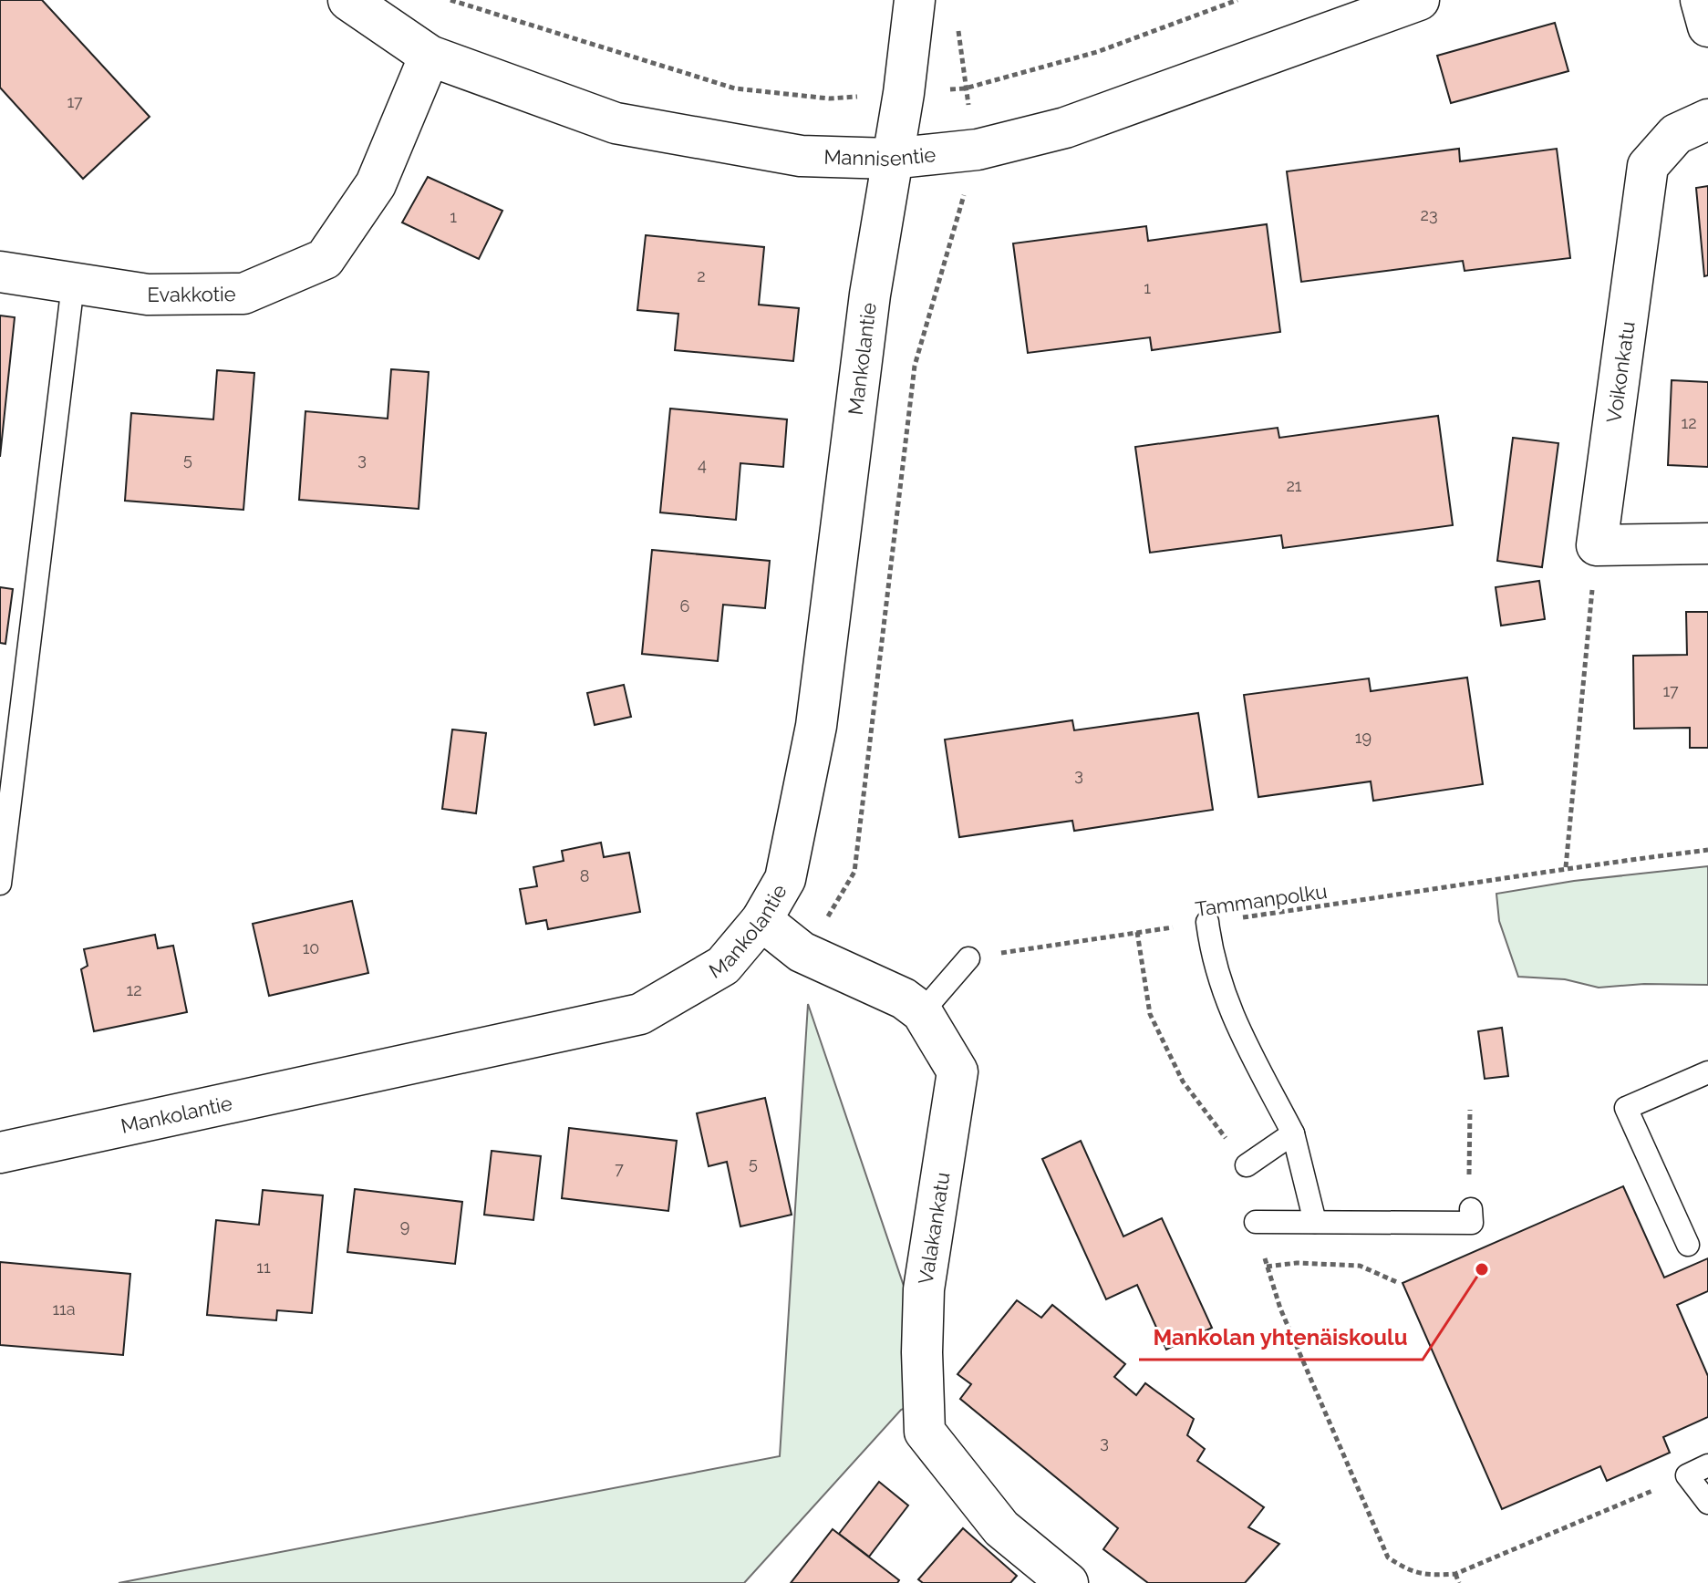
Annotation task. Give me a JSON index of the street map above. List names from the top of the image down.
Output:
{
  "streets": {
    "street": [
      "Mannisentie",
      "Evakkotie",
      "Mankolantie",
      "Voikonkatu",
      "Valakankatu"
    ],
    "path": ["Tammanpolku"]
  },
  "crossings": [
    ["Mannisentie", "Evakkotie"],
    ["Mannisentie", "Mankolantie"],
    ["Mankolantie", "Valakankatu"]
  ],
  "places": ["Mankolan yhtenäiskoulu"],
  "house_numbers": [
    "17",
    "23",
    "1",
    "2",
    "1",
    "12",
    "5",
    "3",
    "4",
    "21",
    "6",
    "17",
    "19",
    "3",
    "8",
    "10",
    "12",
    "5",
    "7",
    "9",
    "11",
    "11a",
    "3"
  ]
}
